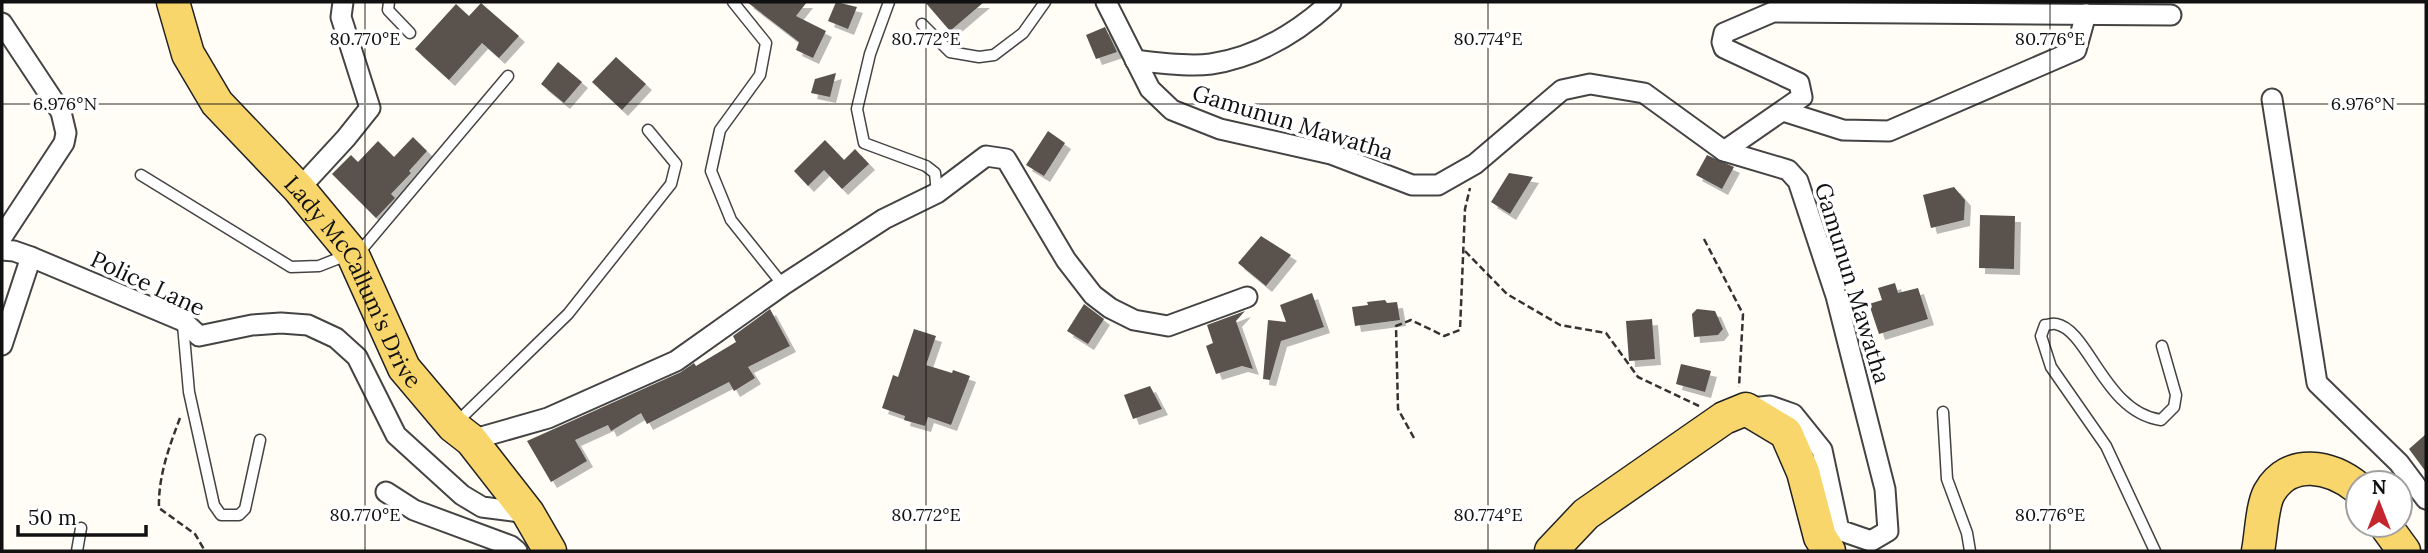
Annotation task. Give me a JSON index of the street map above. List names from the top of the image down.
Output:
{
  "streets": {
    "main road": ["Lady McCallum's Drive"],
    "street": ["Gamunun Mawatha", "Police Lane"]
  },
  "crossings": [
    ["Lady McCallum's Drive", "Police Lane"]
  ],
  "scale_bar": "50 m",
  "north": "top",
  "coordinates": [
    "80.770°E",
    "80.772°E",
    "80.774°E",
    "80.776°E",
    "6.976°N"
  ]
}
